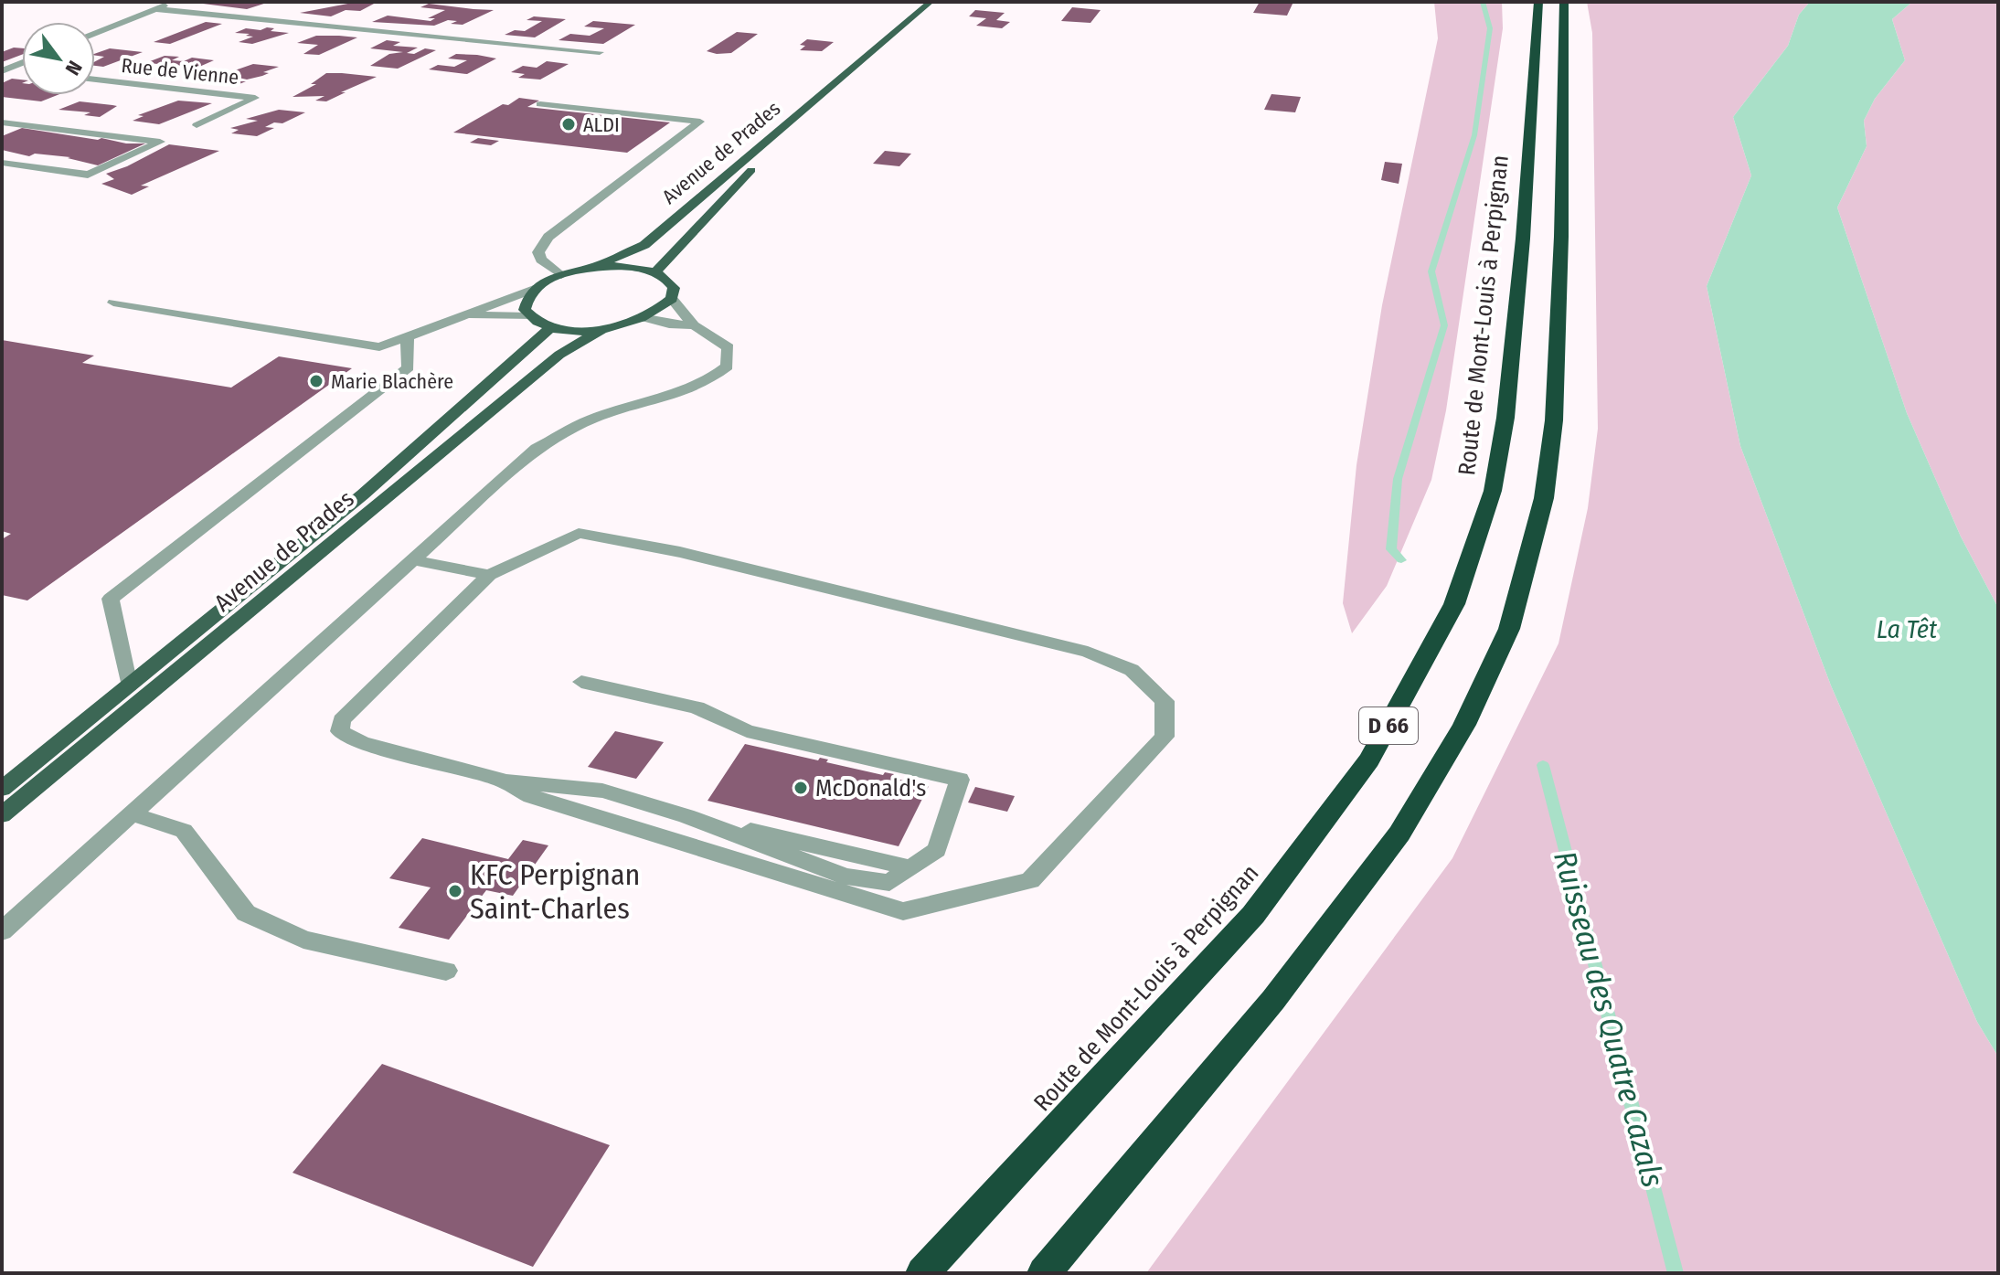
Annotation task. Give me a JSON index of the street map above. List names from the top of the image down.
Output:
{
  "streets": {
    "highway": ["Route de Mont-Louis à Perpignan", "D 66"],
    "main road": ["Avenue de Prades"],
    "street": ["Rue de Vienne"]
  },
  "water": ["La Têt", "Ruisseau des Quatre Cazals"],
  "places": [
    "ALDI",
    "Marie Blachère",
    "McDonald's",
    "KFC Perpignan Saint-Charles"
  ],
  "north": "bottom right"
}
